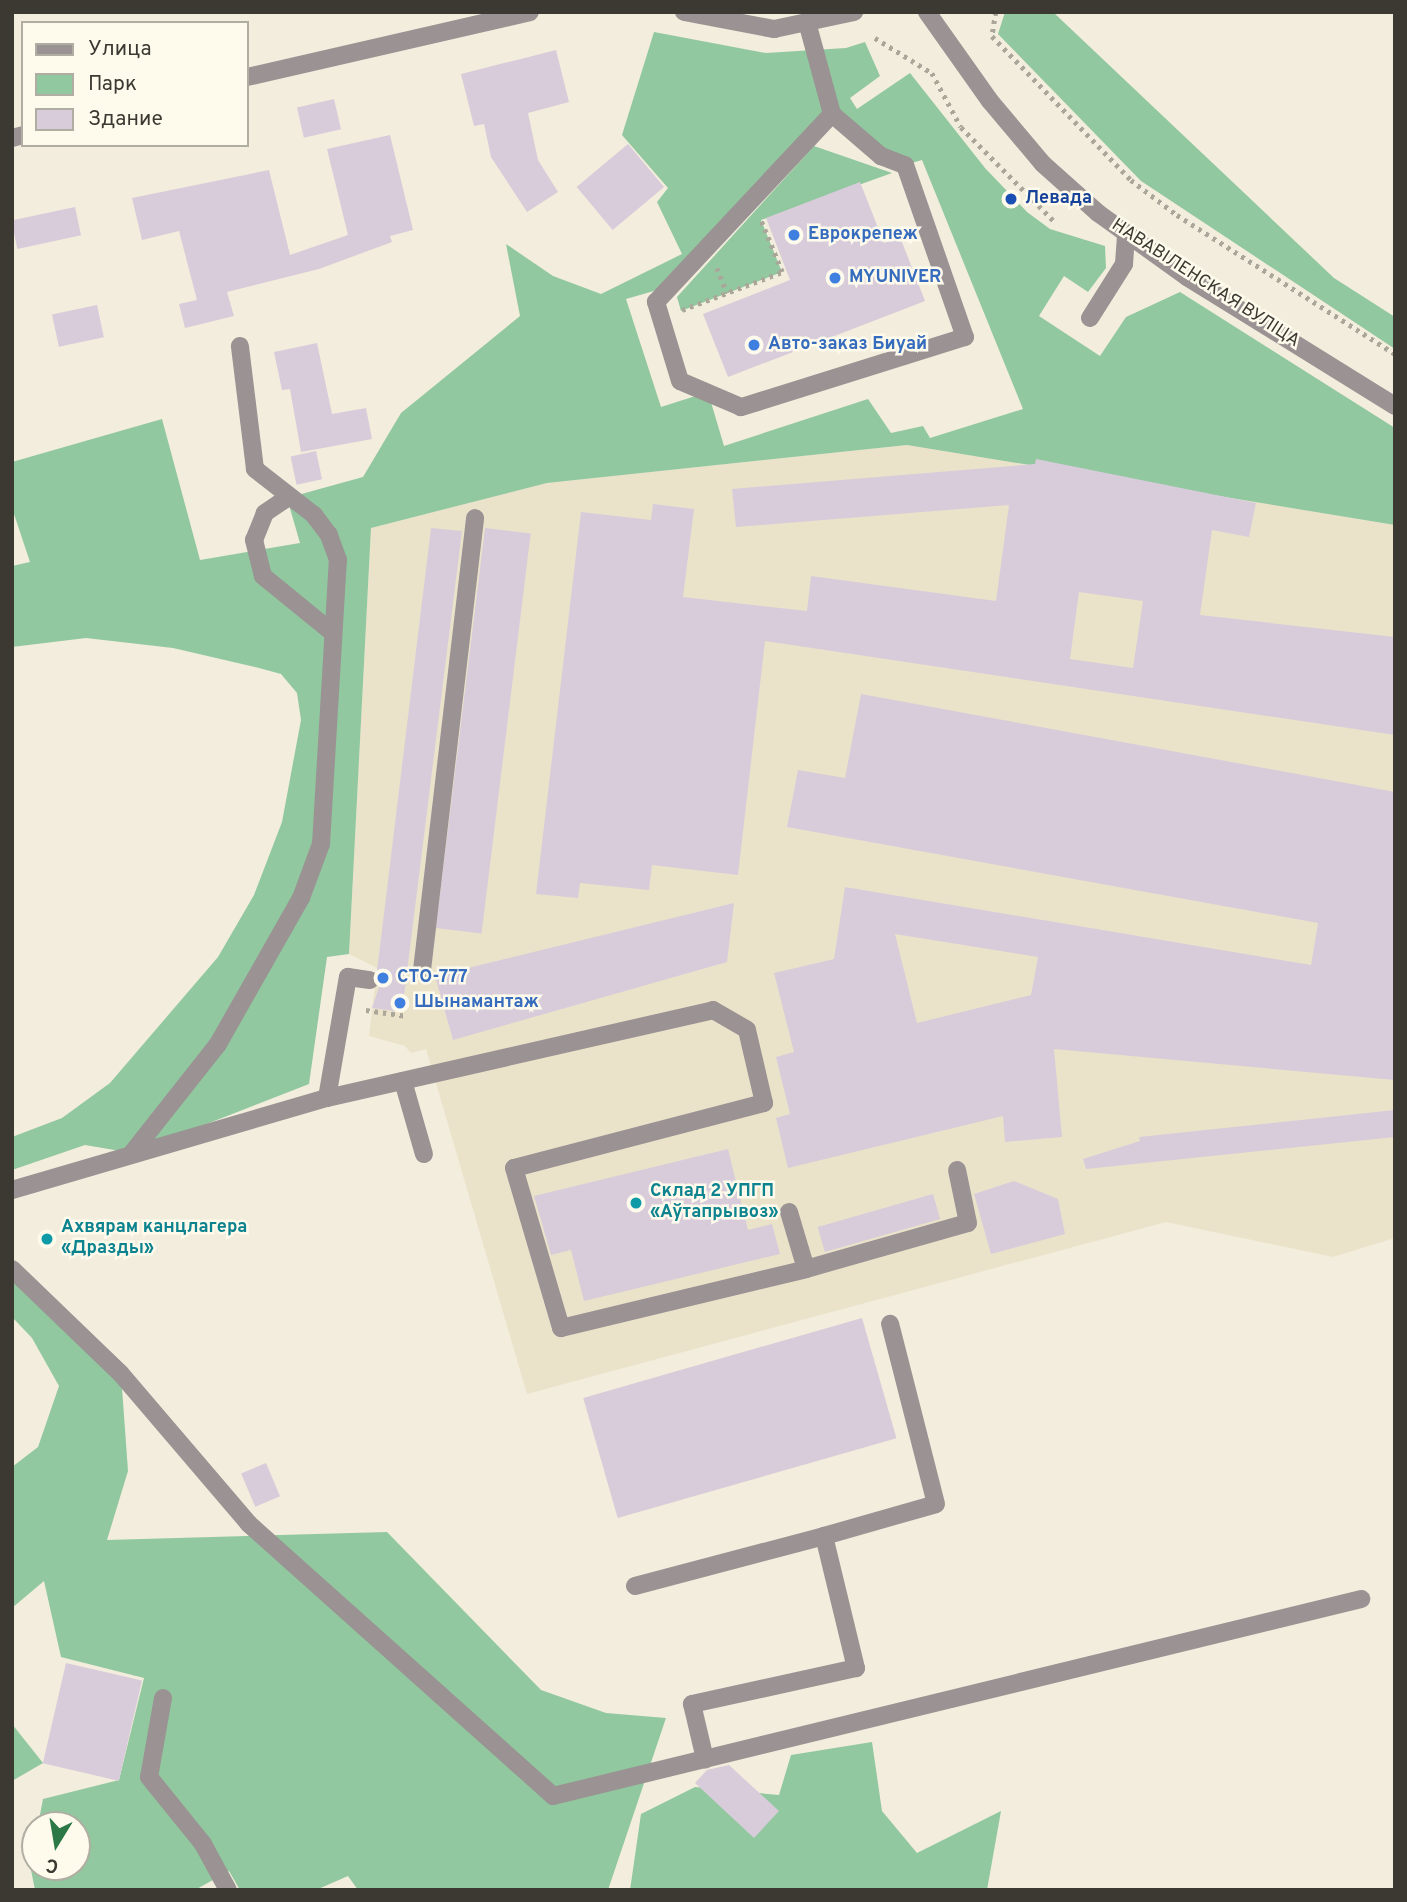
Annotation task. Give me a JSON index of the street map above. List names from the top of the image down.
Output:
{
  "streets": {
    "street": ["НАВАВІЛЕНСКАЯ ВУЛІЦА"]
  },
  "places": [
    "Левада",
    "Еврокрепеж",
    "MYUNIVER",
    "Авто-заказ Биуай",
    "СТО-777",
    "Шынамантаж",
    "Склад 2 УПГП «Аўтапрывоз»",
    "Ахвярам канцлагера «Дразды»"
  ],
  "legend": ["Улица", "Парк", "Здание"],
  "north": "bottom"
}
